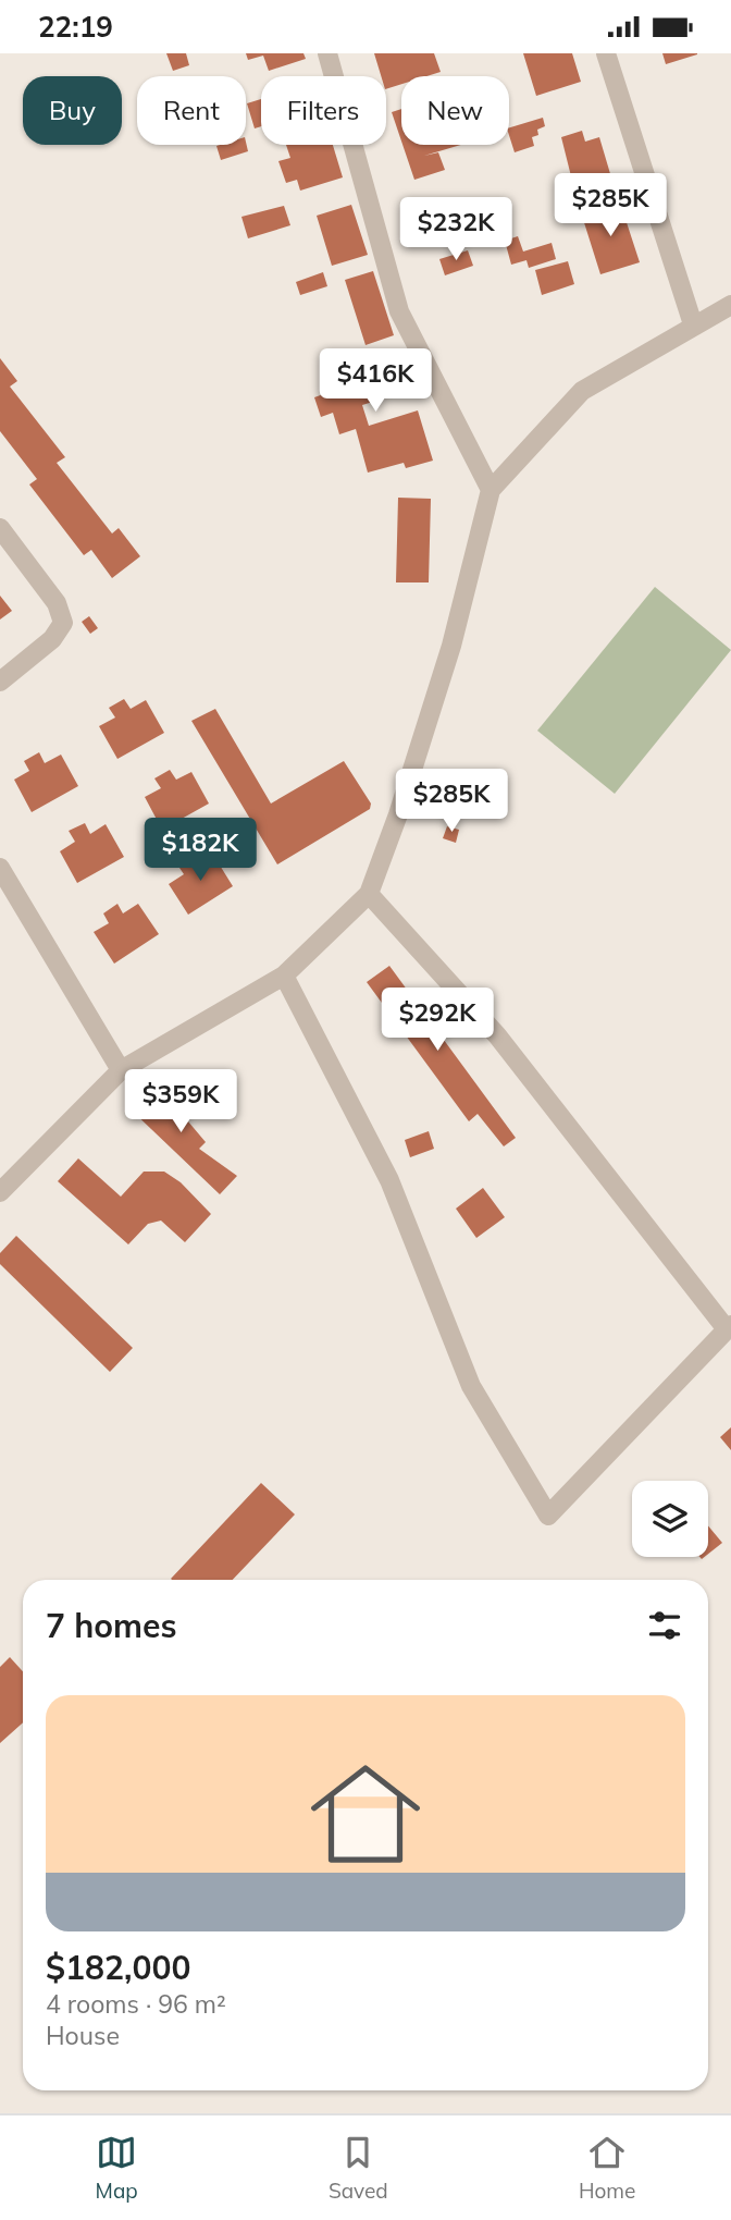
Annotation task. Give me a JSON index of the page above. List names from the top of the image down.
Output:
{
  "page": {
    "status": "22:19",
    "chip": [
      "Buy",
      "Rent",
      "Filters",
      "New"
    ],
    "price": [
      "$285K",
      "$232K",
      "$416K",
      "$285K",
      "$182K",
      "$292K",
      "$359K"
    ],
    "heading": "7 homes",
    "list": [
      {
        "name": "$182,000",
        "note": "4 rooms · 96 m² · House"
      }
    ],
    "tabs": ["Map", "Saved", "Home"]
  }
}
